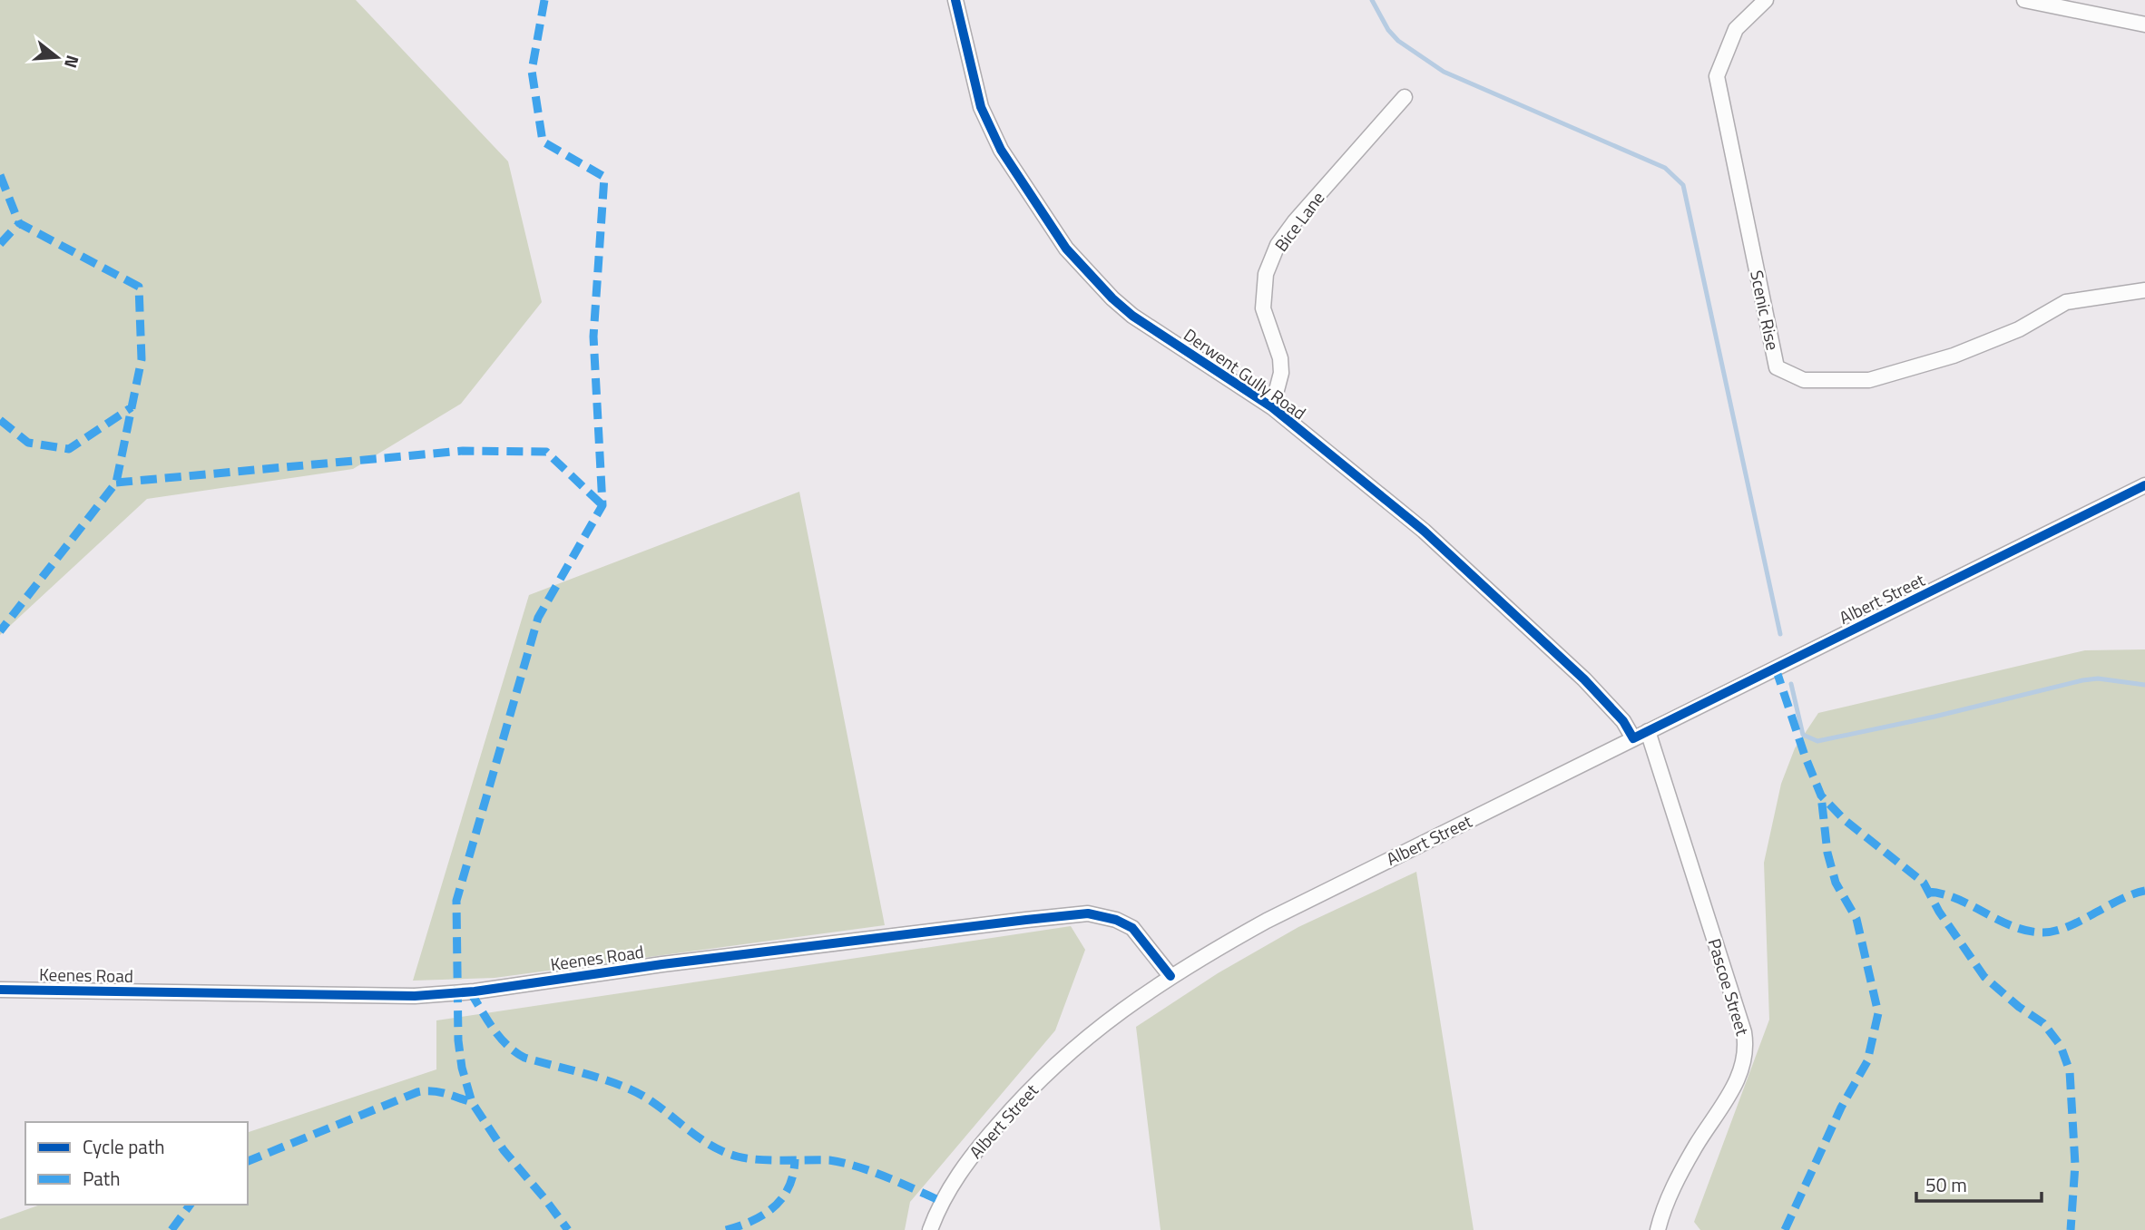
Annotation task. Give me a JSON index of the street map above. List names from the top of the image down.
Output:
{
  "streets": {
    "street": [
      "Bice Lane",
      "Scenic Rise",
      "Derwent Gully Road",
      "Albert Street",
      "Keenes Road",
      "Pascoe Street"
    ]
  },
  "crossings": [
    ["Bice Lane", "Derwent Gully Road"],
    ["Derwent Gully Road", "Albert Street"],
    ["Albert Street", "Keenes Road"],
    ["Albert Street", "Pascoe Street"]
  ],
  "legend": ["Cycle path", "Path"],
  "scale_bar": "50 m",
  "north": "right"
}
